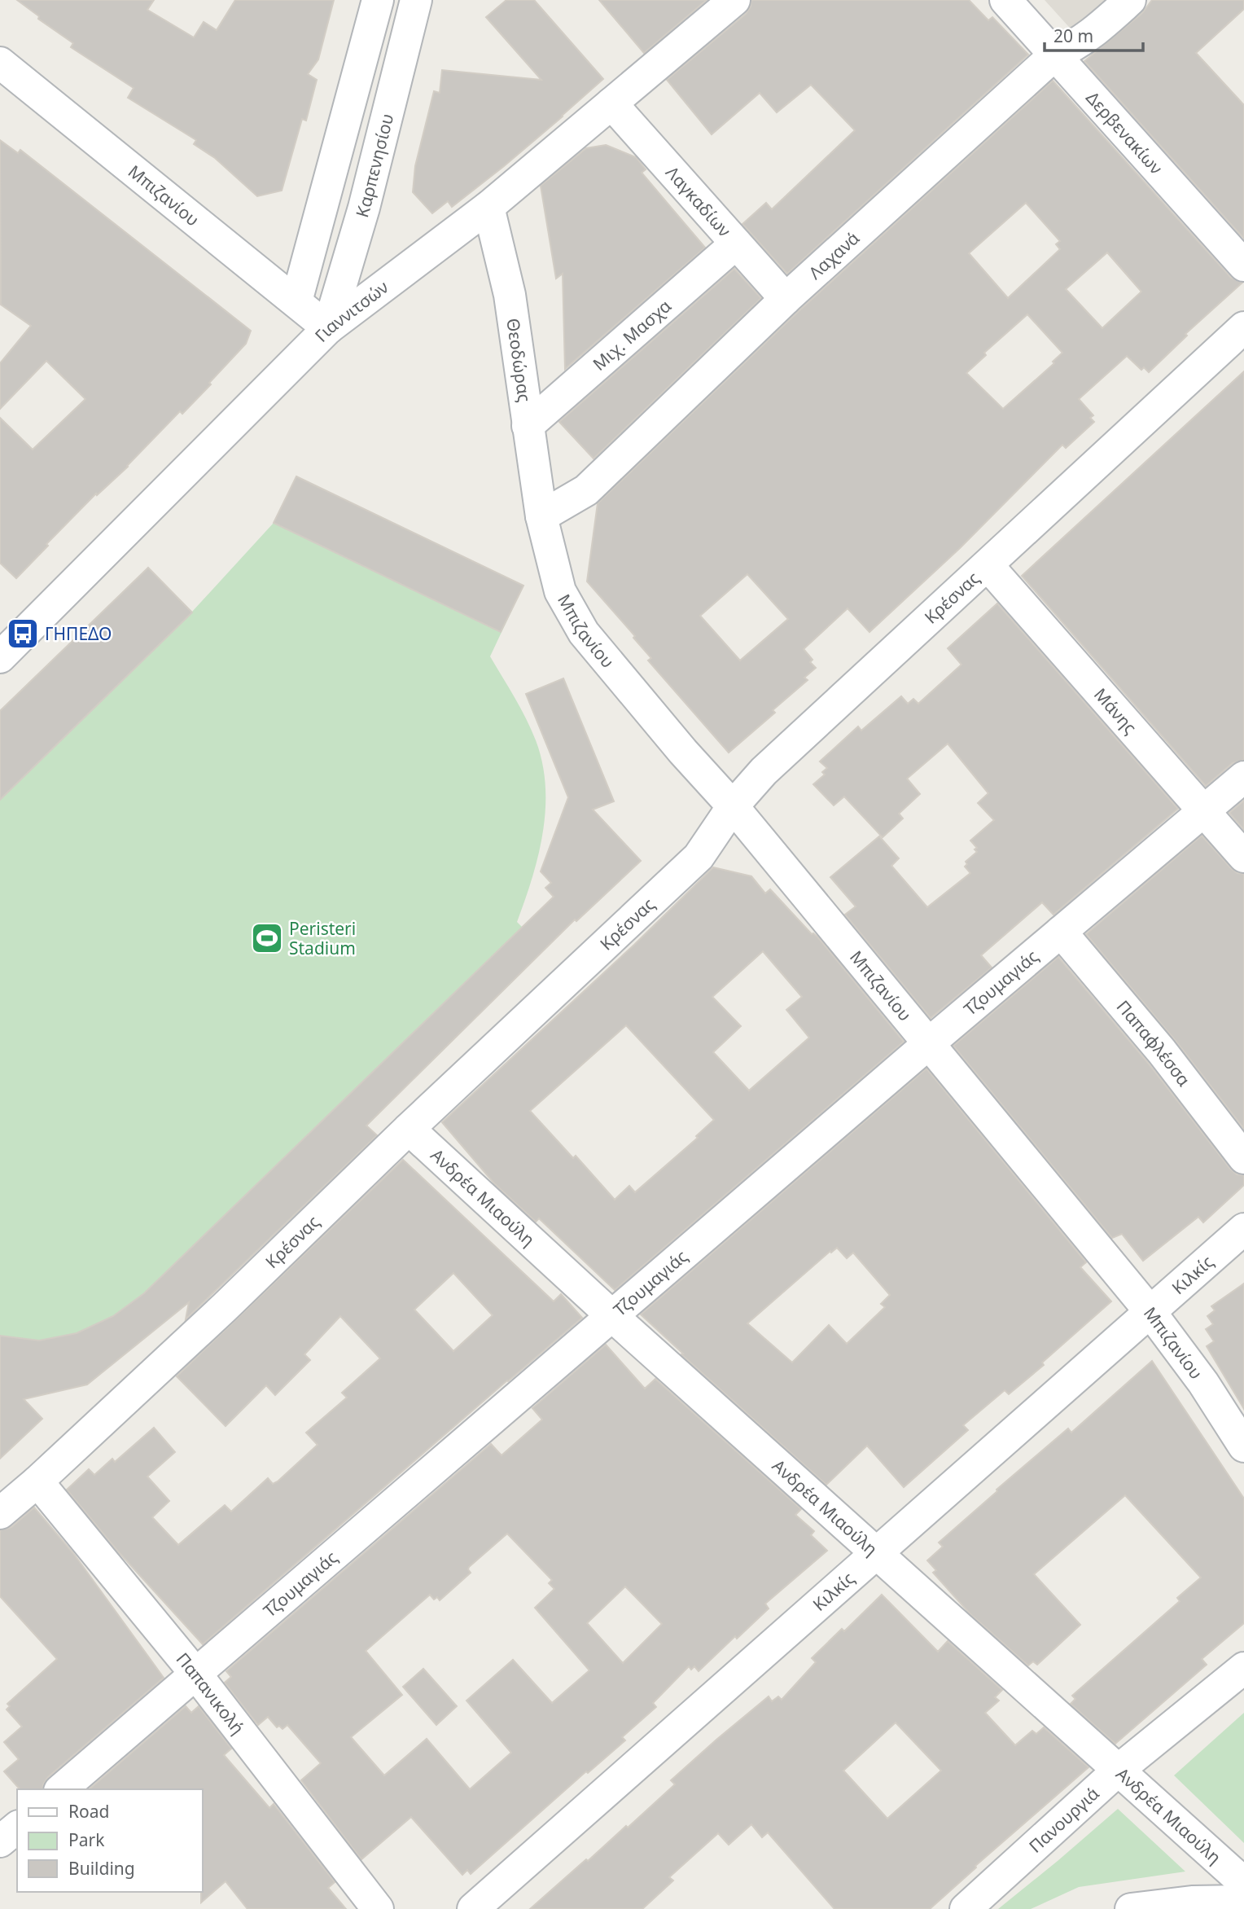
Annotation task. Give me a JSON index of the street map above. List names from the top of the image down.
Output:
{
  "streets": {
    "street": [
      "Δερβενακίων",
      "Καρπενησίου",
      "Μπιζανίου",
      "Λαγκαδίων",
      "Λαχανά",
      "Γιαννιτσών",
      "Μιχ. Μασχα",
      "Θεοδώρας",
      "Κρέσνας",
      "Μάνης",
      "Τζουμαγιάς",
      "Παπαφλέσσα",
      "Ανδρέα Μιαούλη",
      "Κιλκίς",
      "Παπανικολή",
      "Πανουργιά"
    ]
  },
  "crossings": [
    ["Δερβενακίων", "Λαχανά"],
    ["Καρπενησίου", "Μπιζανίου"],
    ["Καρπενησίου", "Γιαννιτσών"],
    ["Μπιζανίου", "Λαχανά"],
    ["Μπιζανίου", "Γιαννιτσών"],
    ["Μπιζανίου", "Θεοδώρας"],
    ["Μπιζανίου", "Κρέσνας"],
    ["Μπιζανίου", "Τζουμαγιάς"],
    ["Μπιζανίου", "Κιλκίς"],
    ["Λαγκαδίων", "Λαχανά"],
    ["Λαγκαδίων", "Γιαννιτσών"],
    ["Λαγκαδίων", "Μιχ. Μασχα"],
    ["Λαχανά", "Θεοδώρας"],
    ["Γιαννιτσών", "Θεοδώρας"],
    ["Μιχ. Μασχα", "Θεοδώρας"],
    ["Κρέσνας", "Μάνης"],
    ["Κρέσνας", "Ανδρέα Μιαούλη"],
    ["Κρέσνας", "Παπανικολή"],
    ["Μάνης", "Τζουμαγιάς"],
    ["Τζουμαγιάς", "Παπαφλέσσα"],
    ["Τζουμαγιάς", "Ανδρέα Μιαούλη"],
    ["Τζουμαγιάς", "Παπανικολή"],
    ["Ανδρέα Μιαούλη", "Κιλκίς"],
    ["Ανδρέα Μιαούλη", "Πανουργιά"]
  ],
  "places": {
    "bus stop": ["ΓΗΠΕΔΟ"],
    "sports": ["Peristeri Stadium"]
  },
  "legend": ["Road", "Park", "Building"],
  "scale_bar": "20 m"
}
